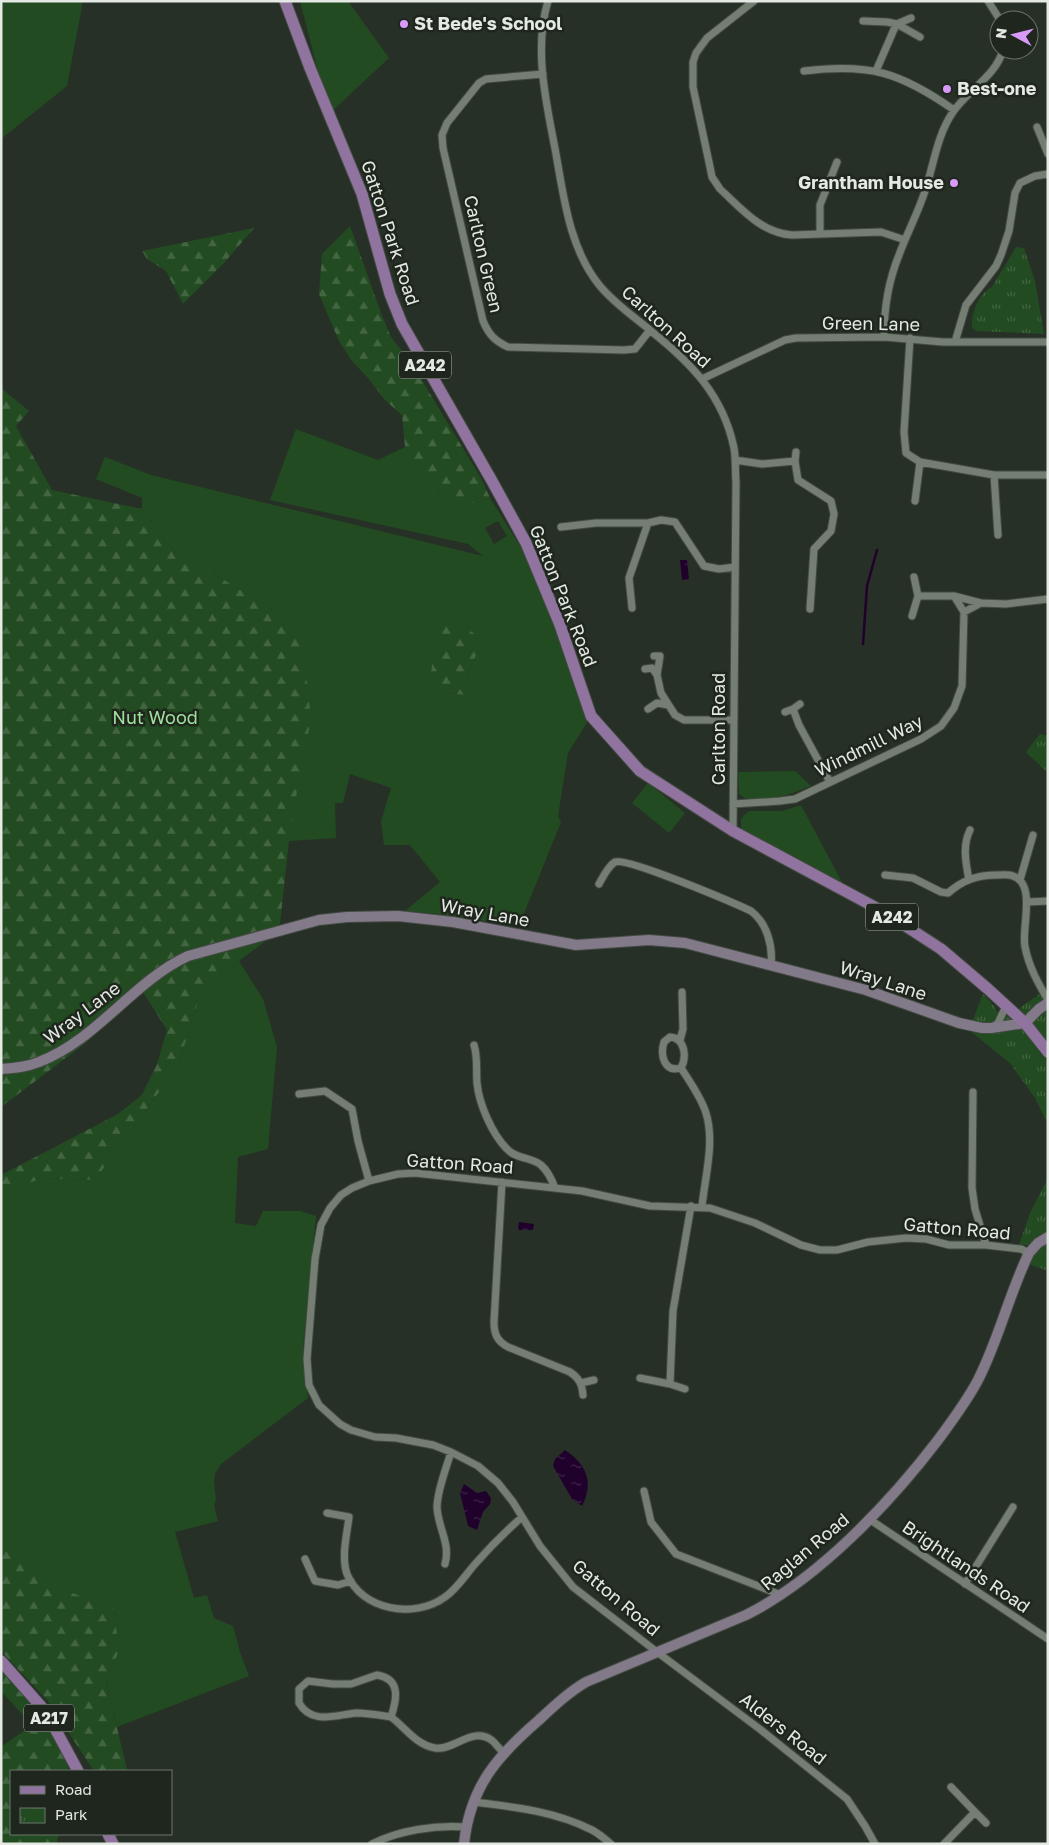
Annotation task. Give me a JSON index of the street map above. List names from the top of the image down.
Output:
{
  "streets": {
    "main road": ["Gatton Park Road", "A242", "A217"],
    "street": [
      "Carlton Green",
      "Green Lane",
      "Carlton Road",
      "Windmill Way",
      "Wray Lane",
      "Gatton Road",
      "Raglan Road",
      "Brightlands Road",
      "Alders Road"
    ]
  },
  "crossings": [
    ["Gatton Park Road", "Carlton Road"],
    ["Gatton Park Road", "A242"],
    ["Gatton Park Road", "Wray Lane"],
    ["Carlton Green", "Carlton Road"],
    ["Green Lane", "Carlton Road"],
    ["Carlton Road", "Windmill Way"],
    ["A242", "Wray Lane"],
    ["Gatton Road", "Raglan Road"],
    ["Gatton Road", "Alders Road"],
    ["Raglan Road", "Brightlands Road"],
    ["Raglan Road", "Alders Road"]
  ],
  "parks": ["Nut Wood"],
  "places": ["St Bede's School", "Best-one", "Grantham House"],
  "legend": ["Road", "Park"],
  "north": "left"
}
